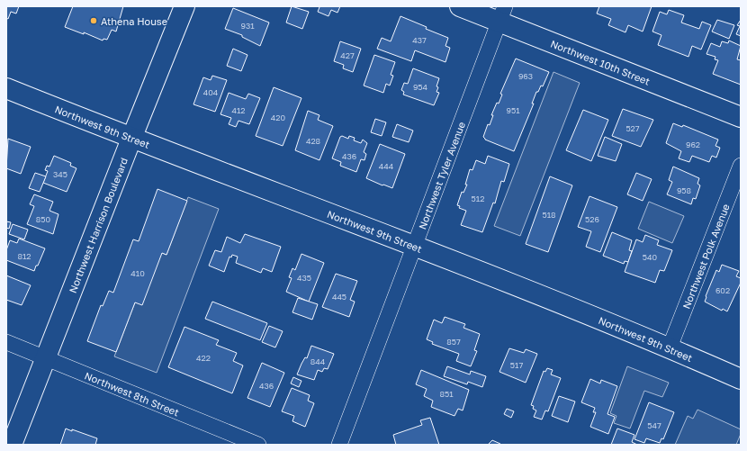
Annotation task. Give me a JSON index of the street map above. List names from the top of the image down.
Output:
{
  "streets": {
    "main road": ["Northwest 10th Street", "Northwest 9th Street", "Northwest Harrison Boulevard"],
    "street": ["Northwest Tyler Avenue", "Northwest Polk Avenue", "Northwest 8th Street"]
  },
  "crossings": [
    ["Northwest 10th Street", "Northwest Tyler Avenue"],
    ["Northwest 9th Street", "Northwest Tyler Avenue"],
    ["Northwest 9th Street", "Northwest Harrison Boulevard"],
    ["Northwest 9th Street", "Northwest Polk Avenue"],
    ["Northwest Harrison Boulevard", "Northwest 8th Street"]
  ],
  "places": ["Athena House"],
  "house_numbers": [
    "931",
    "437",
    "427",
    "963",
    "954",
    "404",
    "412",
    "951",
    "420",
    "527",
    "428",
    "962",
    "436",
    "444",
    "345",
    "958",
    "512",
    "518",
    "850",
    "526",
    "812",
    "540",
    "410",
    "435",
    "602",
    "445",
    "857",
    "422",
    "844",
    "517",
    "436",
    "851",
    "547"
  ]
}
